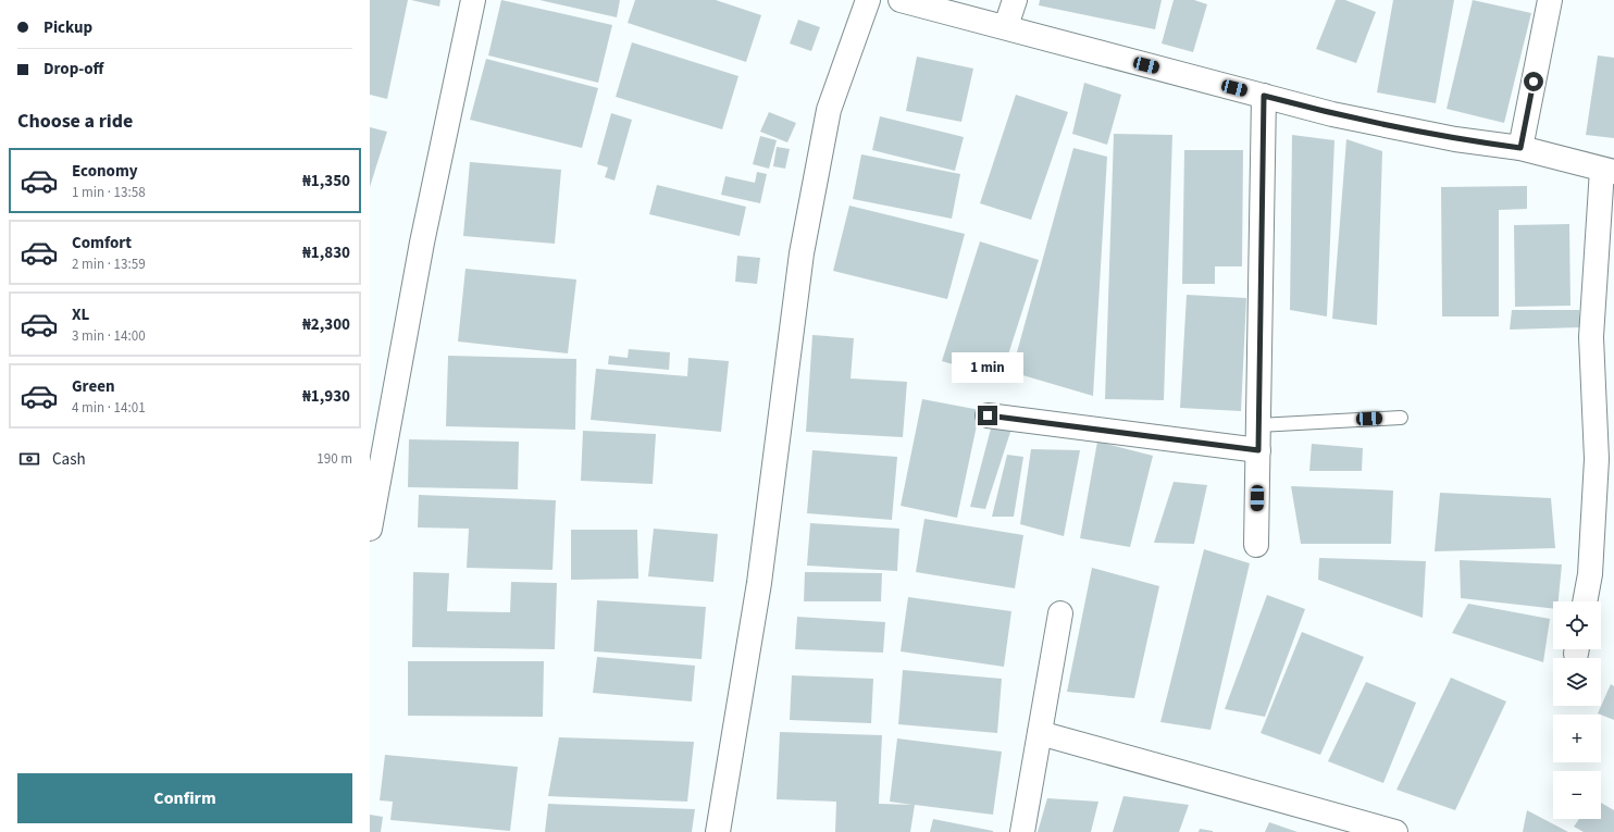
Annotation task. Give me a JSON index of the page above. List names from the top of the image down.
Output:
{
  "page": {
    "banner": ["Pickup", "Drop-off"],
    "heading": "Choose a ride",
    "list": [
      {
        "name": "Economy",
        "note": "1 min · 13:58",
        "value": "₦1,350"
      },
      {
        "name": "Comfort",
        "note": "2 min · 13:59",
        "value": "₦1,830"
      },
      {
        "name": "XL",
        "note": "3 min · 14:00",
        "value": "₦2,300"
      },
      {
        "name": "Green",
        "note": "4 min · 14:01",
        "value": "₦1,930"
      }
    ],
    "bubble": "1 min",
    "pay": ["Cash", "190 m"],
    "map_buttons": ["+", "−"],
    "buttons": "Confirm"
  }
}
